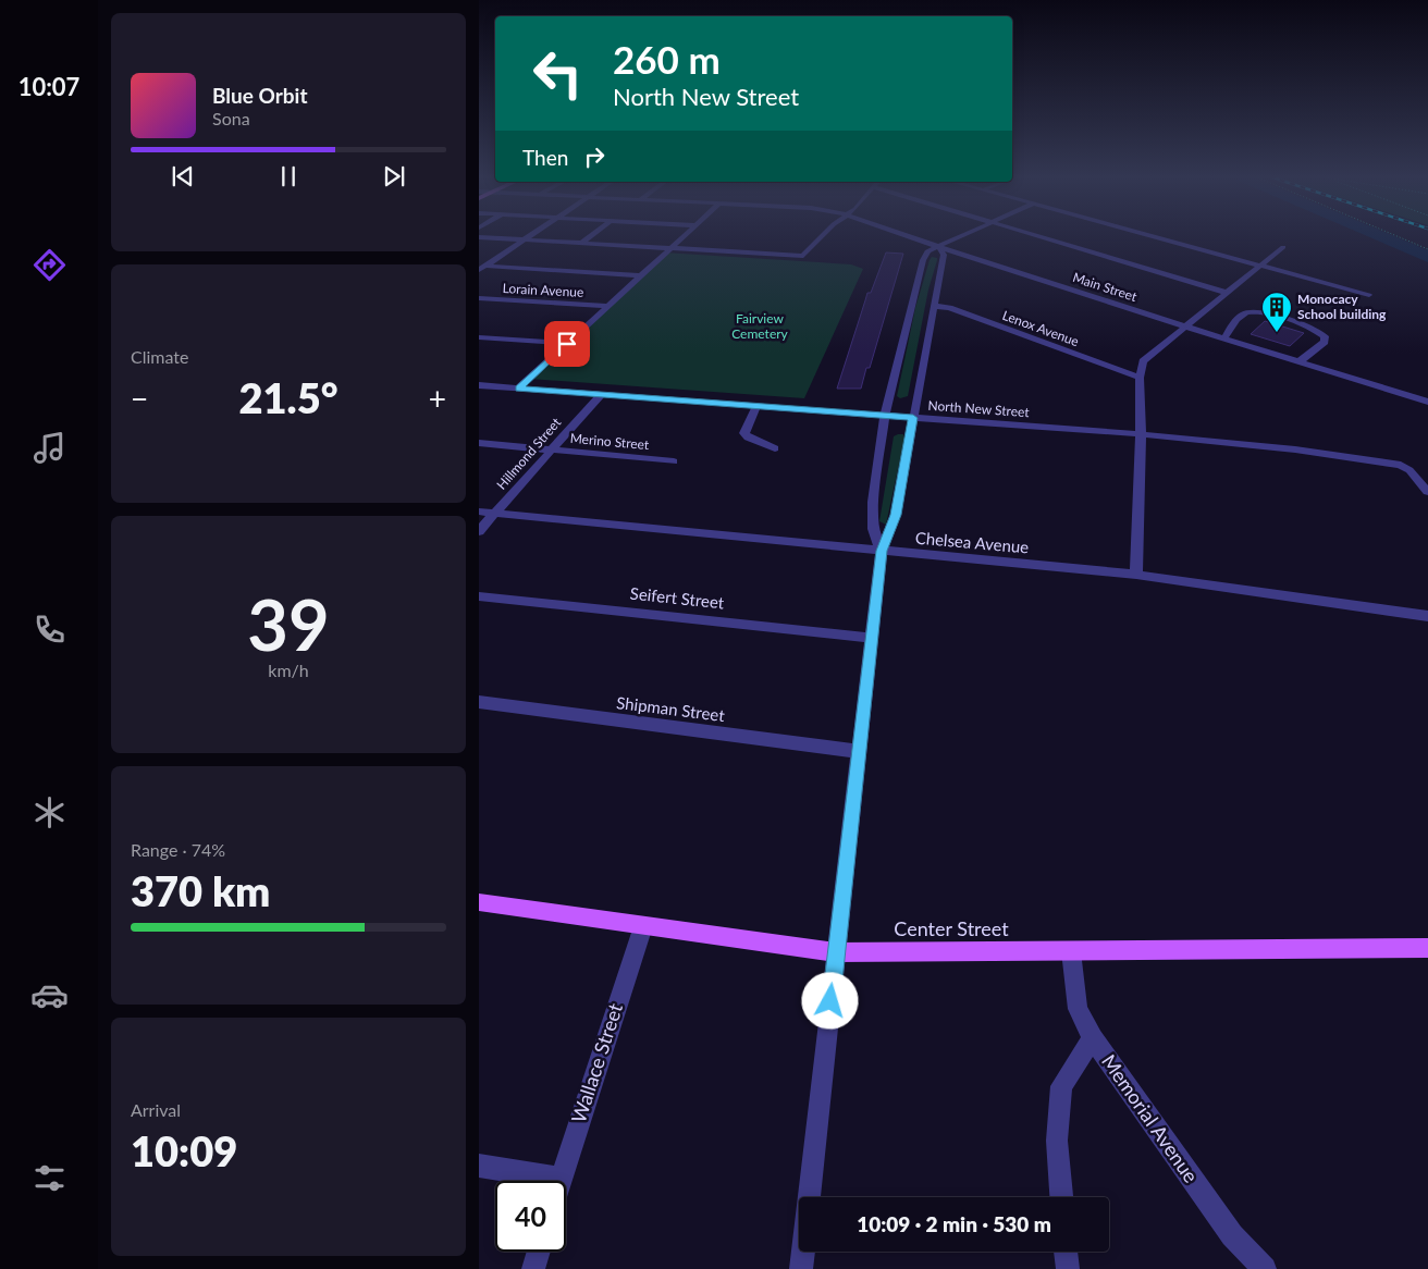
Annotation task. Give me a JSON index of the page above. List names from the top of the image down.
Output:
{
  "streets": {
    "main road": ["Center Street"],
    "street": [
      "Main Street",
      "Lorain Avenue",
      "Lenox Avenue",
      "North New Street",
      "Merino Street",
      "Hillmond Street",
      "Chelsea Avenue",
      "Seifert Street",
      "Shipman Street",
      "Wallace Street",
      "Memorial Avenue"
    ]
  },
  "crossings": [
    ["North New Street", "Hillmond Street"],
    ["Merino Street", "Hillmond Street"],
    ["Hillmond Street", "Chelsea Avenue"],
    ["Center Street", "Wallace Street"],
    ["Center Street", "Memorial Avenue"]
  ],
  "parks": ["Fairview Cemetery"],
  "places": {
    "building": ["Monocacy School building"]
  },
  "page": {
    "tabs": "10:07",
    "turn": ["260 m", "North New Street"],
    "song": ["Blue Orbit", "Sona"],
    "then": "Then",
    "tile": [
      "Climate",
      ["39", "km/h"],
      ["Range · 74%", "370 km"],
      ["Arrival", "10:09"]
    ],
    "heat": ["−", "21.5°", "+"],
    "limit": "40",
    "trip": "10:09 · 2 min · 530 m"
  }
}
